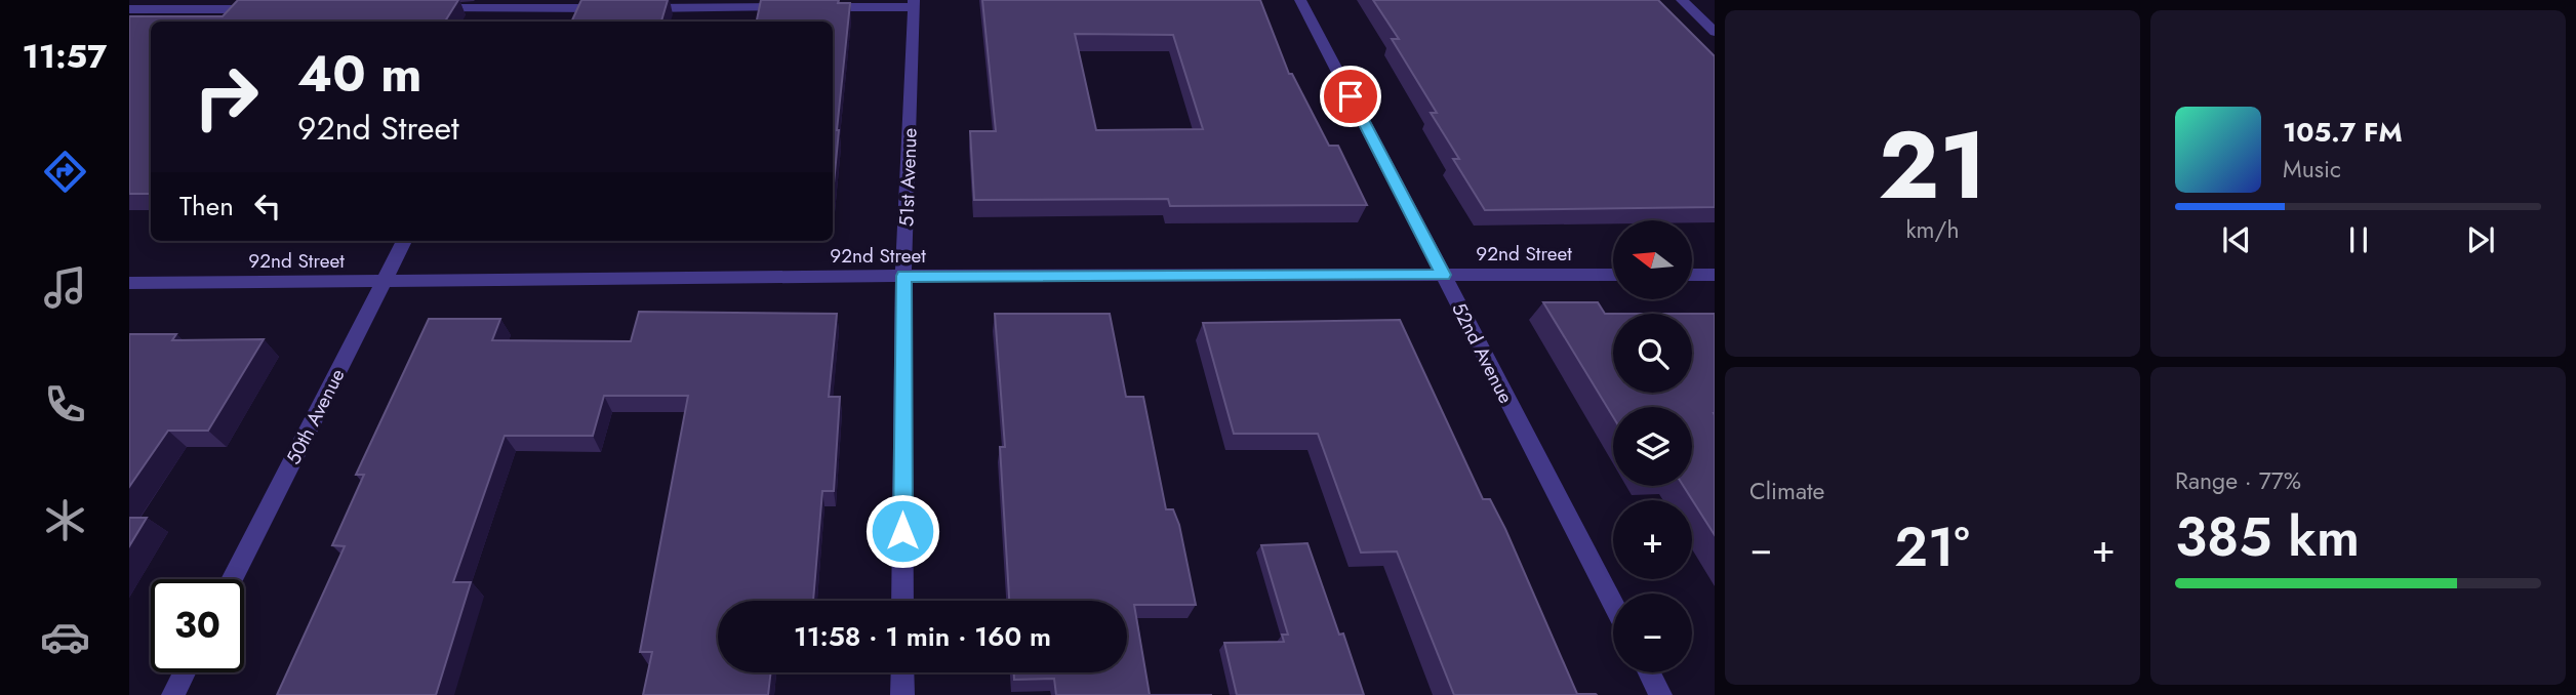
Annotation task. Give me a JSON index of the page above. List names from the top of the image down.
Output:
{
  "streets": {
    "street": [
      "51st Avenue",
      "92nd Street",
      "52nd Avenue",
      "50th Avenue"
    ]
  },
  "crossings": [
    ["51st Avenue", "92nd Street"],
    ["92nd Street", "52nd Avenue"],
    ["92nd Street", "50th Avenue"]
  ],
  "north": "left",
  "page": {
    "tabs": "11:57",
    "tile": [
      ["21", "km/h"],
      "Climate",
      ["Range · 77%", "385 km"]
    ],
    "turn": ["40 m", "92nd Street"],
    "song": ["105.7 FM", "Music"],
    "then": "Then",
    "map_buttons": ["+", "−"],
    "heat": ["−", "21°", "+"],
    "limit": "30",
    "trip": "11:58 · 1 min · 160 m"
  }
}
